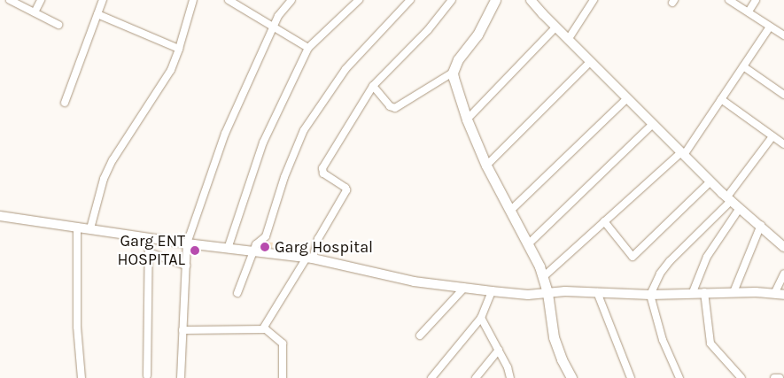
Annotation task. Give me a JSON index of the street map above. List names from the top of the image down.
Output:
{
  "places": ["Garg Hospital", "Garg ENT HOSPITAL"]
}
